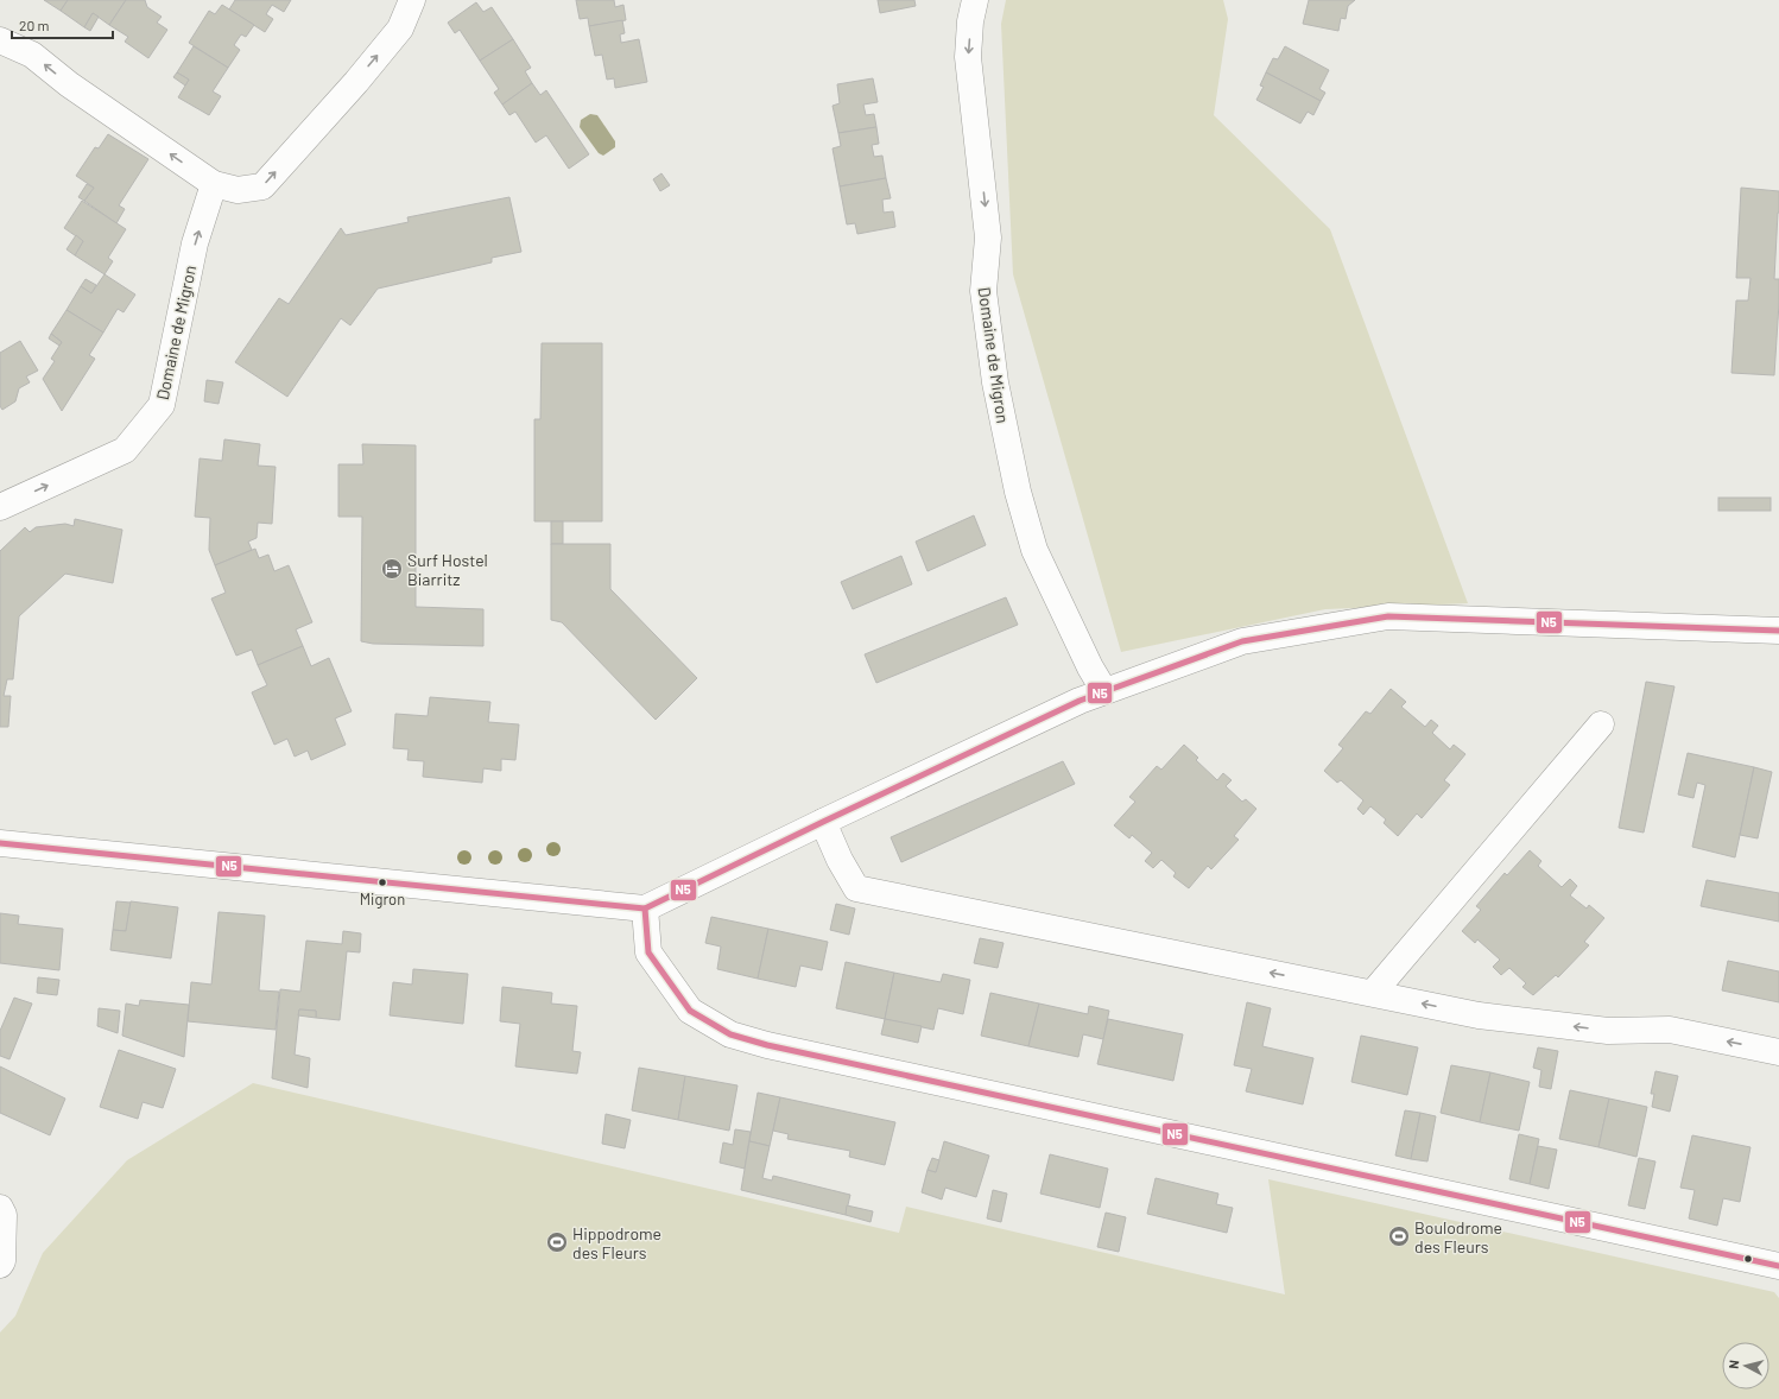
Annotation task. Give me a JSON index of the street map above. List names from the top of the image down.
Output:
{
  "streets": {
    "street": ["Domaine de Migron"]
  },
  "places": {
    "hotel": ["Surf Hostel Biarritz"],
    "other": ["Migron"],
    "sports": ["Boulodrome des Fleurs", "Hippodrome des Fleurs"]
  },
  "lines": ["transit line N5"],
  "scale_bar": "20 m",
  "north": "left"
}
